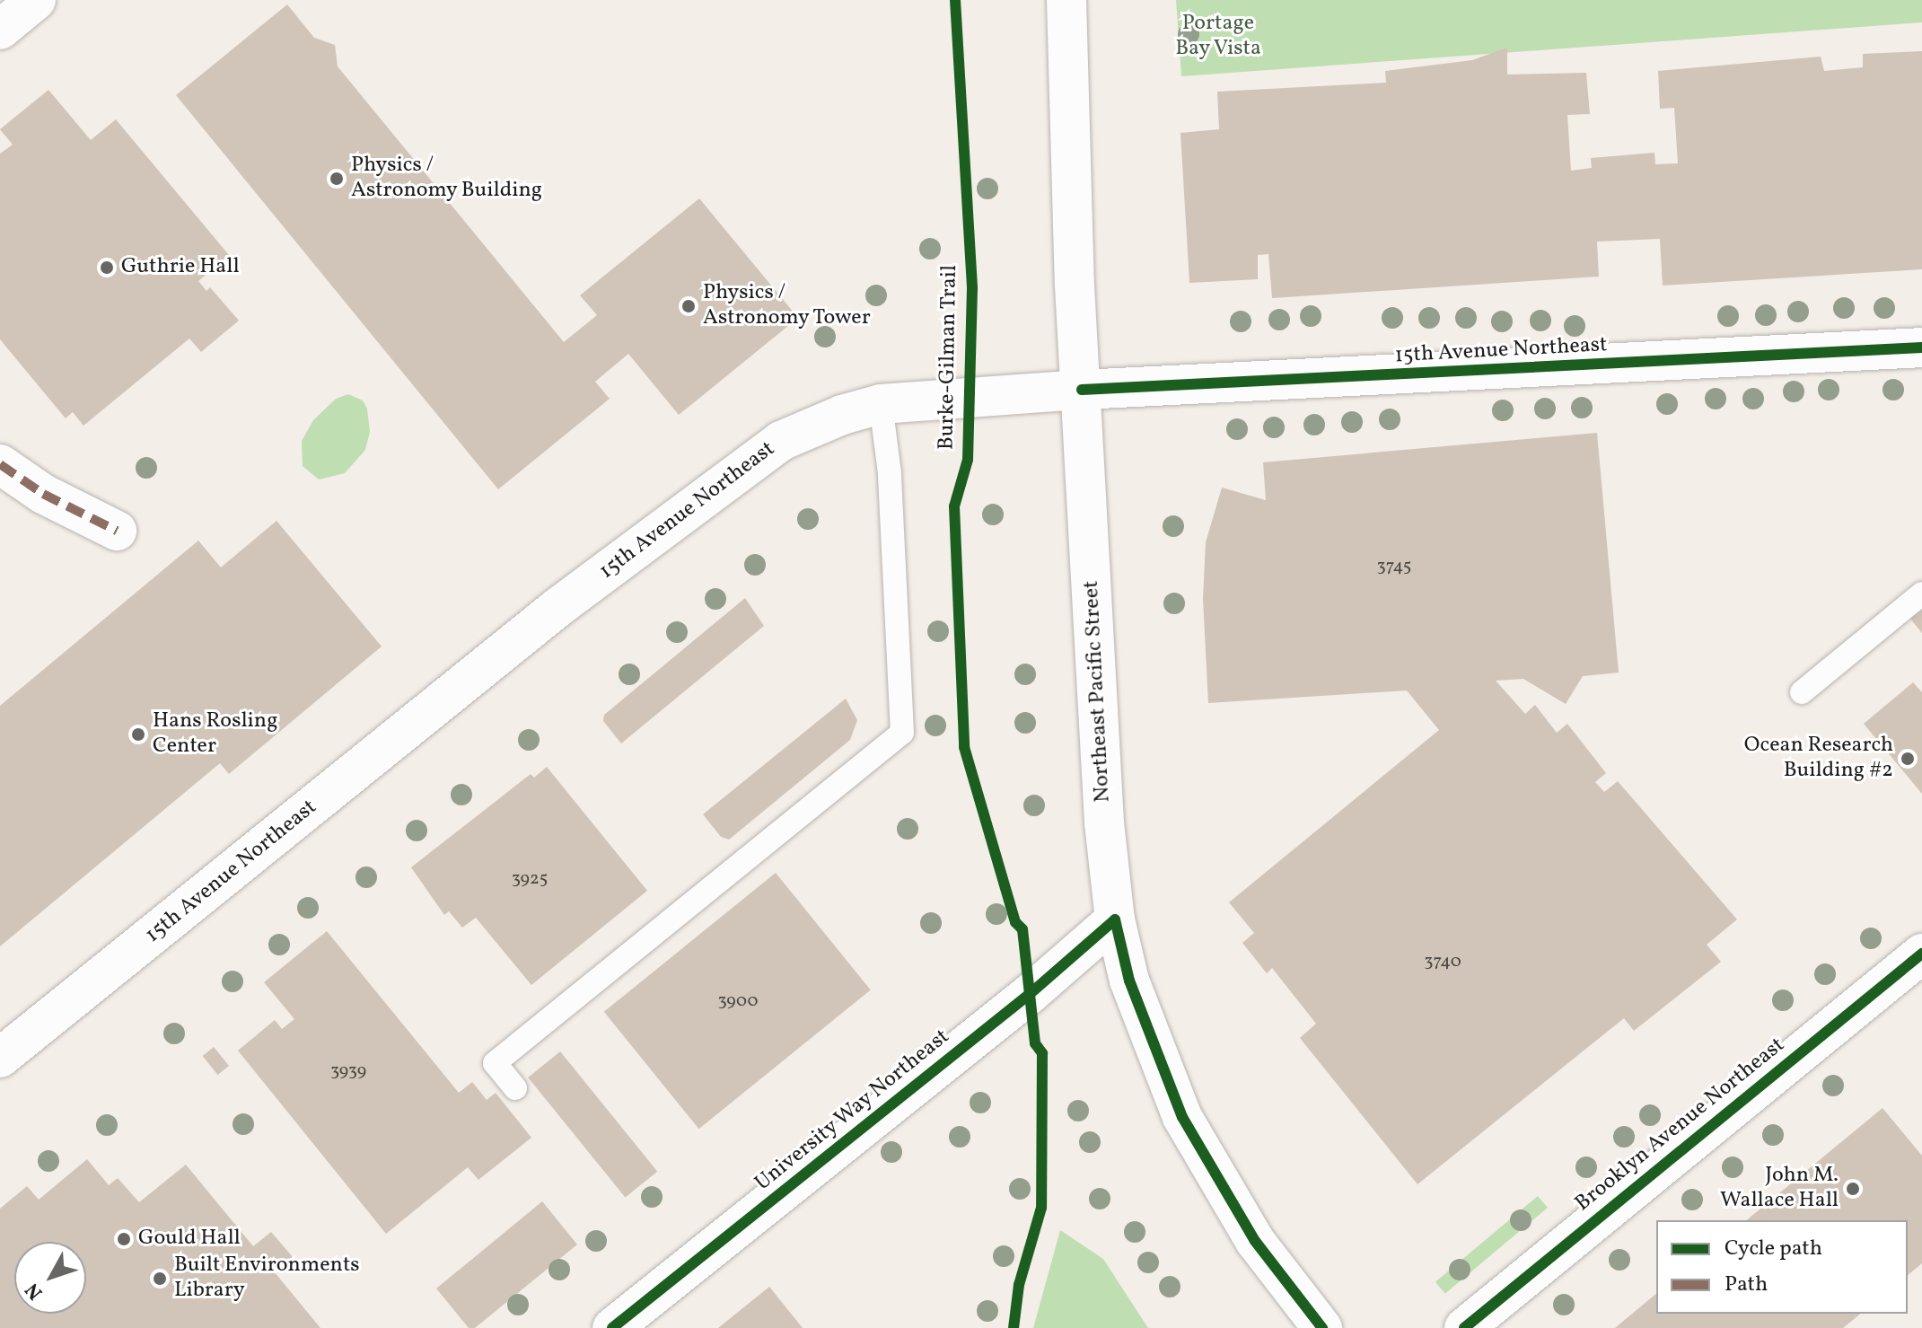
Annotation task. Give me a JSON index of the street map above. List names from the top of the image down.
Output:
{
  "streets": {
    "main road": [
      "15th Avenue Northeast",
      "Northeast Pacific Street",
      "University Way Northeast",
      "Brooklyn Avenue Northeast"
    ],
    "cycle path": ["Burke-Gilman Trail"]
  },
  "crossings": [
    ["15th Avenue Northeast", "Northeast Pacific Street"],
    ["Northeast Pacific Street", "University Way Northeast"]
  ],
  "parks": ["Portage Bay Vista"],
  "places": [
    "Physics / Astronomy Building",
    "Guthrie Hall",
    "Physics / Astronomy Tower",
    "Hans Rosling Center",
    "Ocean Research Building #2",
    "John M. Wallace Hall",
    "Gould Hall",
    "Built Environments Library"
  ],
  "house_numbers": [
    "3745",
    "3925",
    "3740",
    "3900",
    "3939"
  ],
  "legend": ["Cycle path", "Path"],
  "north": "bottom left"
}
